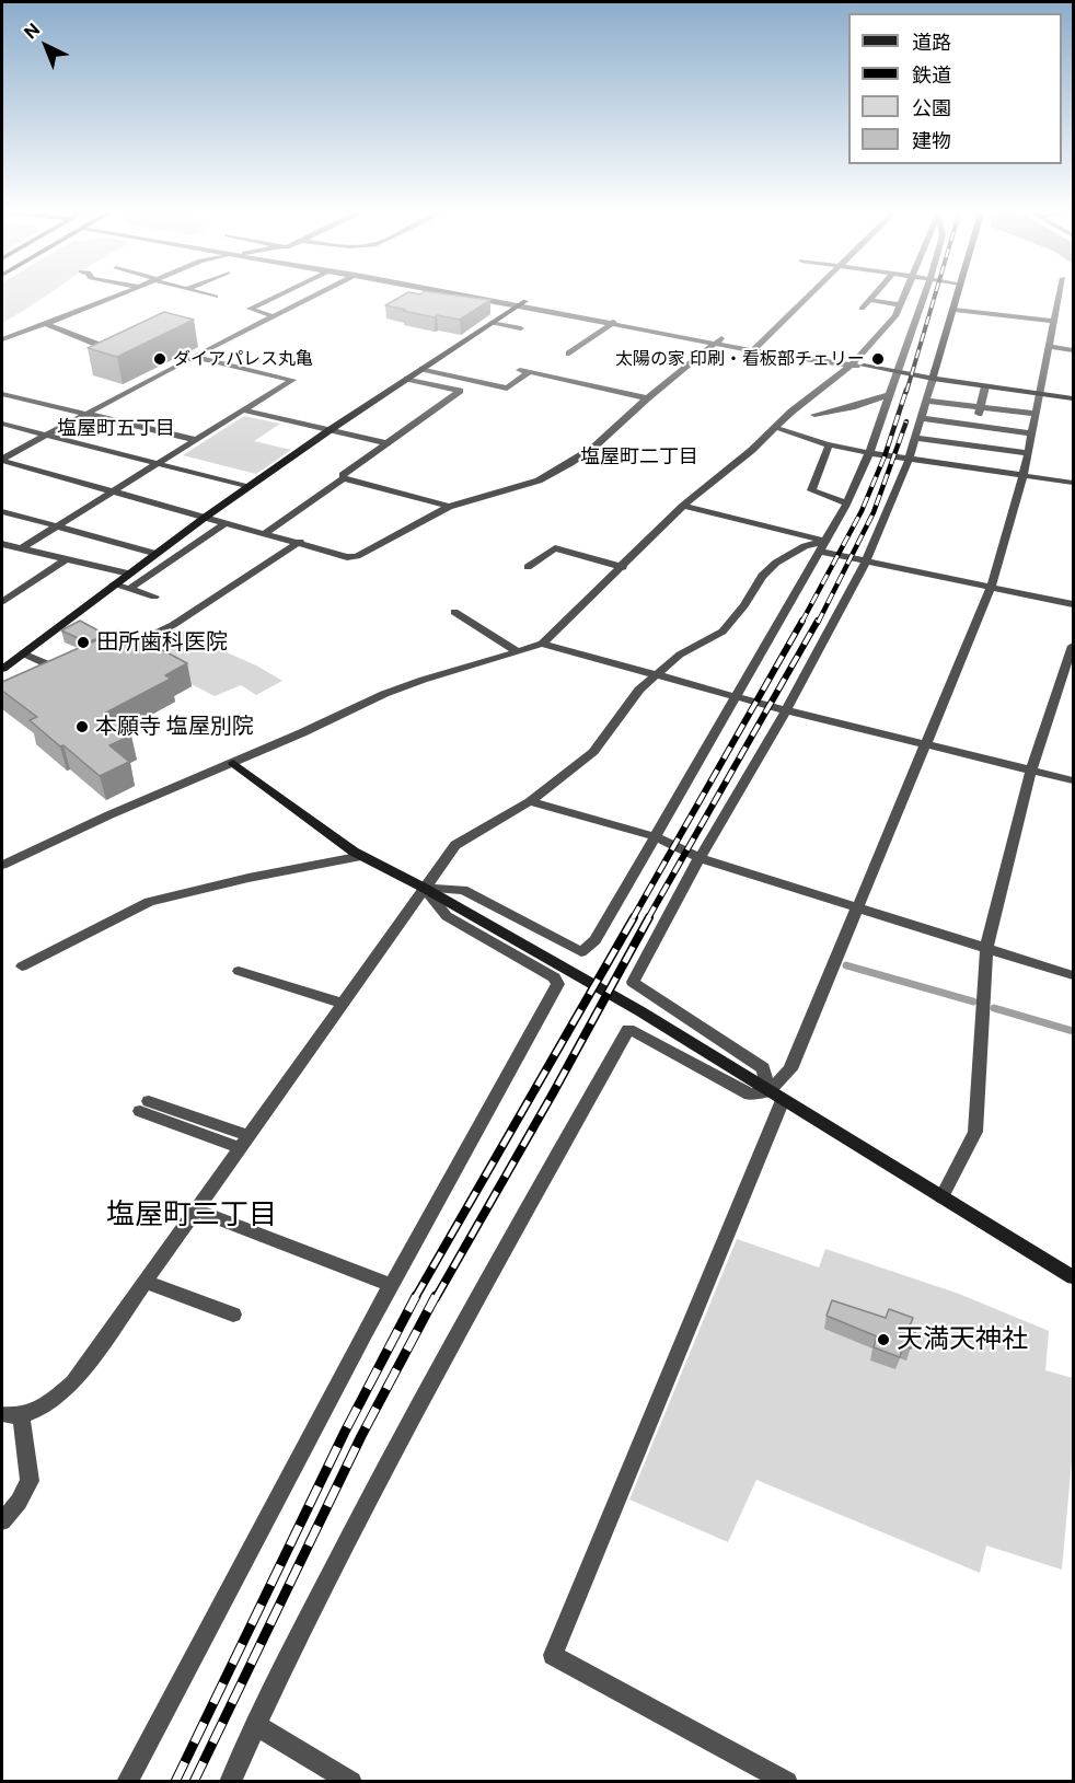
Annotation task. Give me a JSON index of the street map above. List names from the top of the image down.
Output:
{
  "districts": ["塩屋町五丁目", "塩屋町二丁目", "塩屋町三丁目"],
  "places": [
    "ダイアパレス丸亀",
    "太陽の家 印刷・看板部チェリー",
    "田所歯科医院",
    "本願寺 塩屋別院",
    "天満天神社"
  ],
  "legend": [
    "道路",
    "鉄道",
    "公園",
    "建物"
  ],
  "north": "top left"
}
